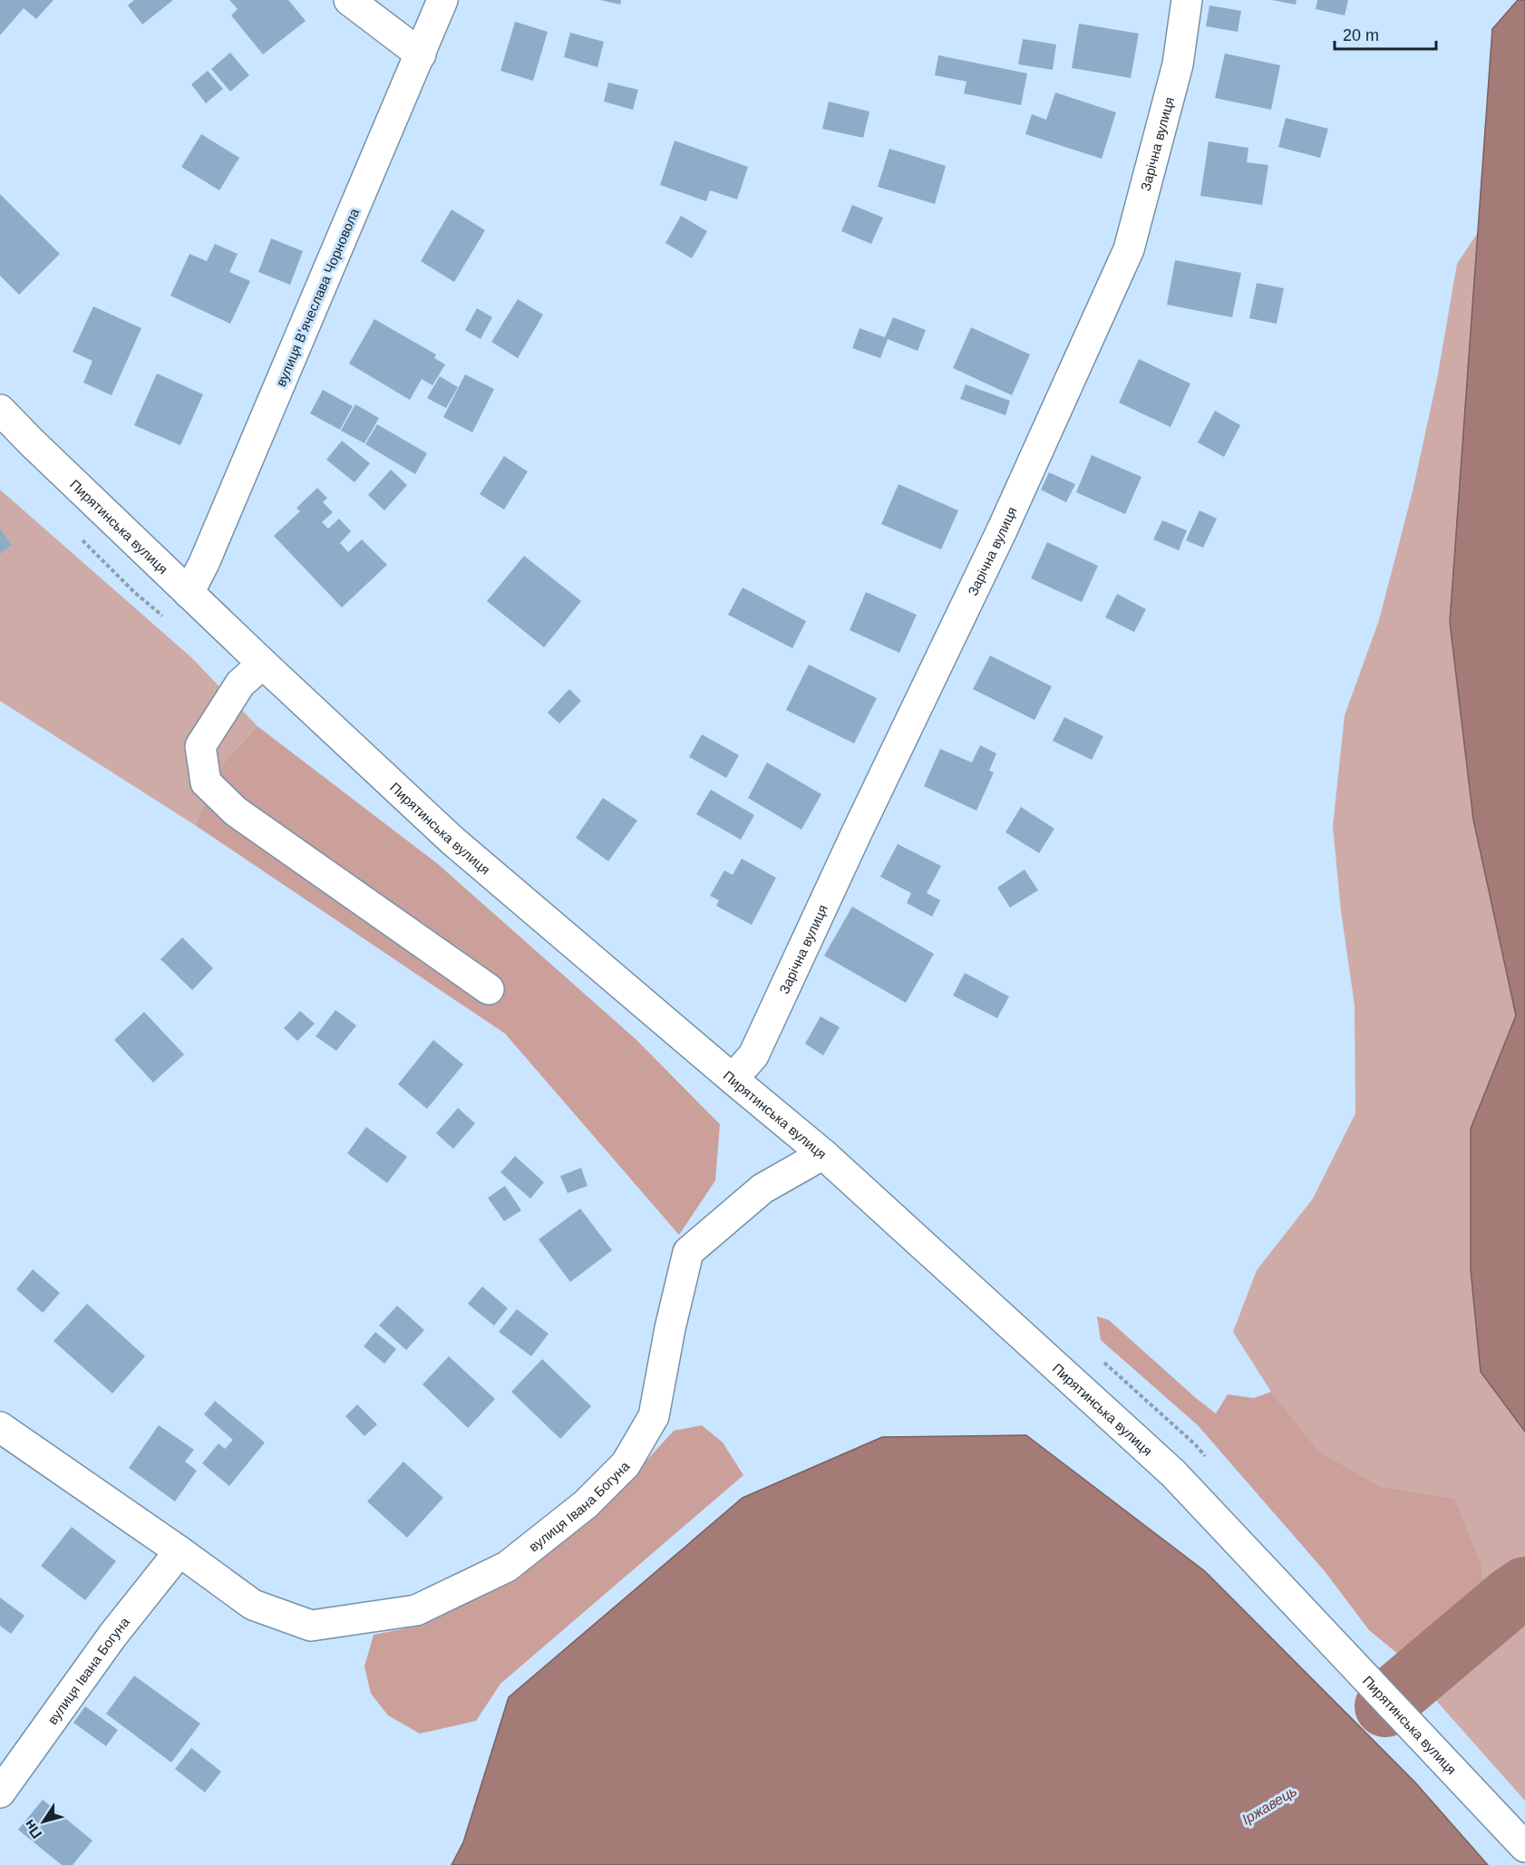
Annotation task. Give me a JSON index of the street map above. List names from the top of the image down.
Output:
{
  "streets": {
    "street": [
      "Зарічна вулиця",
      "вулиця Вʼячеслава Чорновола",
      "Пирятинська вулиця",
      "вулиця Івана Богуна"
    ]
  },
  "crossings": [
    ["Зарічна вулиця", "Пирятинська вулиця"],
    ["вулиця Вʼячеслава Чорновола", "Пирятинська вулиця"],
    ["Пирятинська вулиця", "вулиця Івана Богуна"]
  ],
  "water": ["Іржавець"],
  "scale_bar": "20 m",
  "north": "bottom left"
}
